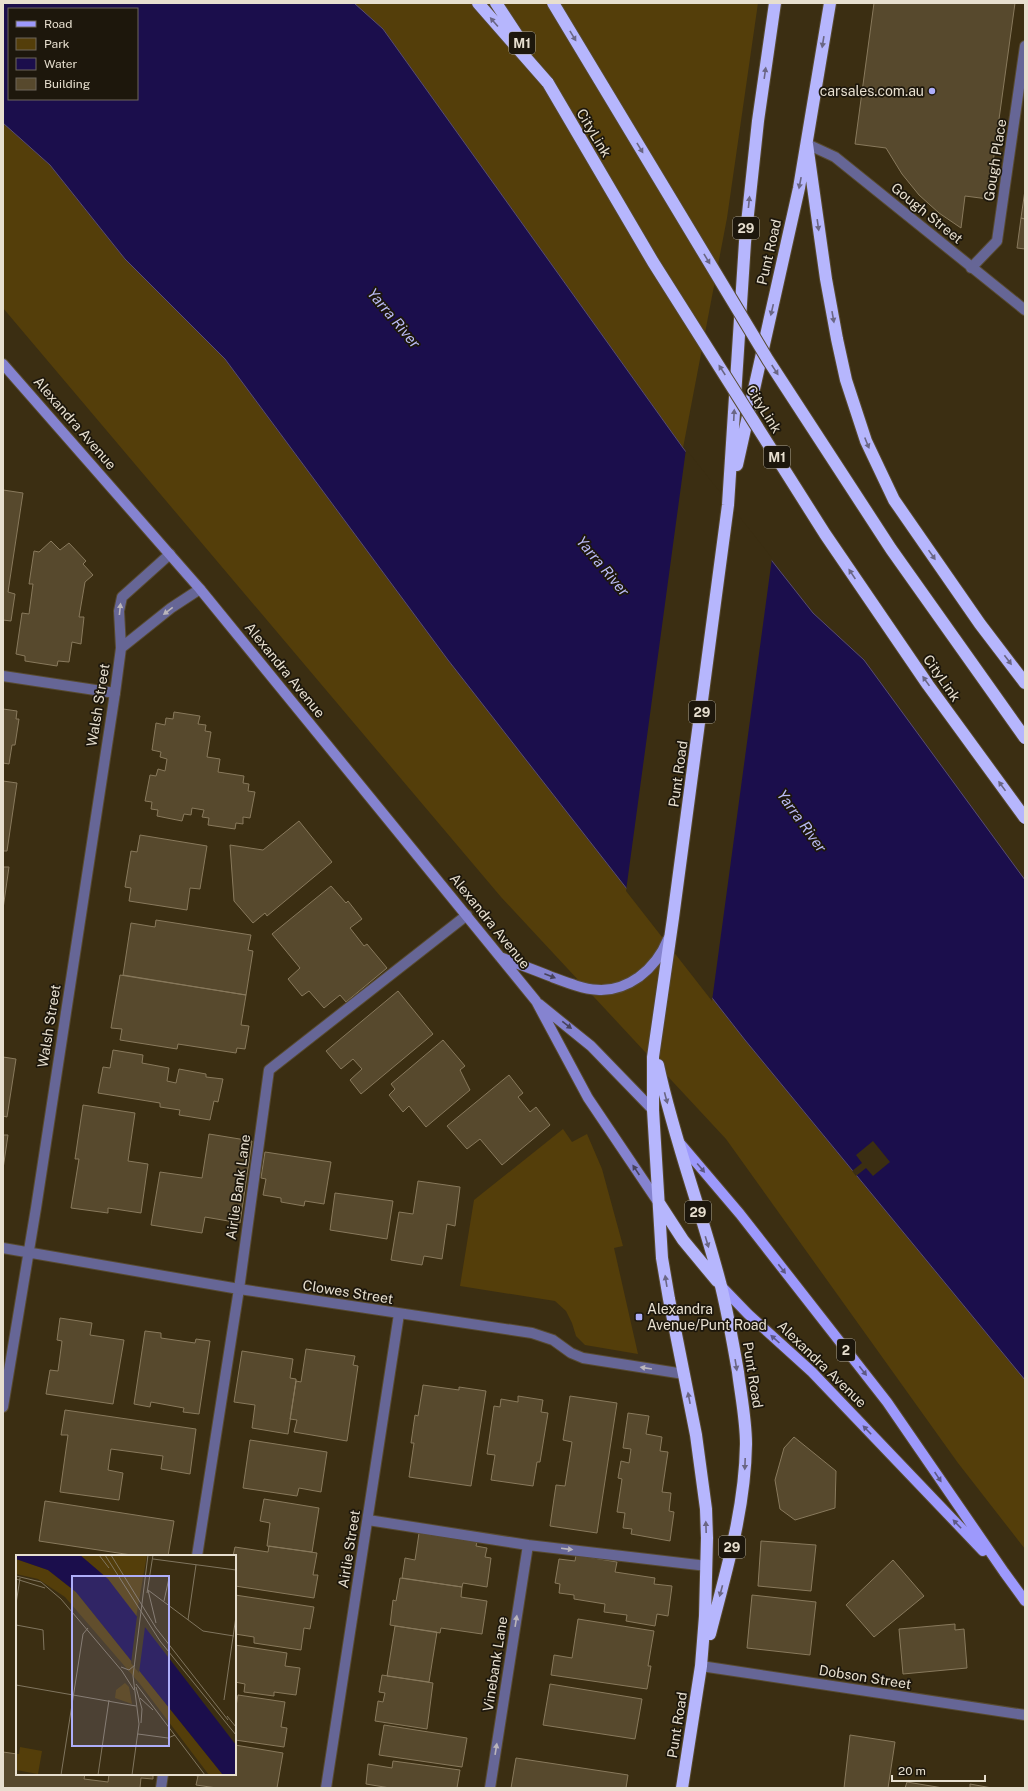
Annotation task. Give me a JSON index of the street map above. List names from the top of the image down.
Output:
{
  "streets": {
    "highway": [
      "M1",
      "CityLink",
      "29",
      "Punt Road",
      "Alexandra Avenue",
      "2"
    ],
    "street": [
      "Gough Place",
      "Gough Street",
      "Walsh Street",
      "Airlie Bank Lane",
      "Clowes Street",
      "Airlie Street",
      "Vinebank Lane",
      "Dobson Street"
    ]
  },
  "crossings": [
    ["Gough Place", "Gough Street"],
    ["Gough Street", "Punt Road"],
    ["Punt Road", "Alexandra Avenue"],
    ["Punt Road", "Clowes Street"],
    ["Punt Road", "Dobson Street"],
    ["Alexandra Avenue", "Walsh Street"],
    ["Alexandra Avenue", "Airlie Bank Lane"],
    ["Walsh Street", "Clowes Street"],
    ["Airlie Bank Lane", "Clowes Street"],
    ["Clowes Street", "Airlie Street"]
  ],
  "one_way": ["Clowes Street", "Vinebank Lane"],
  "water": ["Yarra River"],
  "places": {
    "other": ["carsales.com.au"],
    "transit": ["Alexandra Avenue/Punt Road"]
  },
  "legend": [
    "Road",
    "Park",
    "Water",
    "Building"
  ],
  "scale_bar": "20 m"
}
